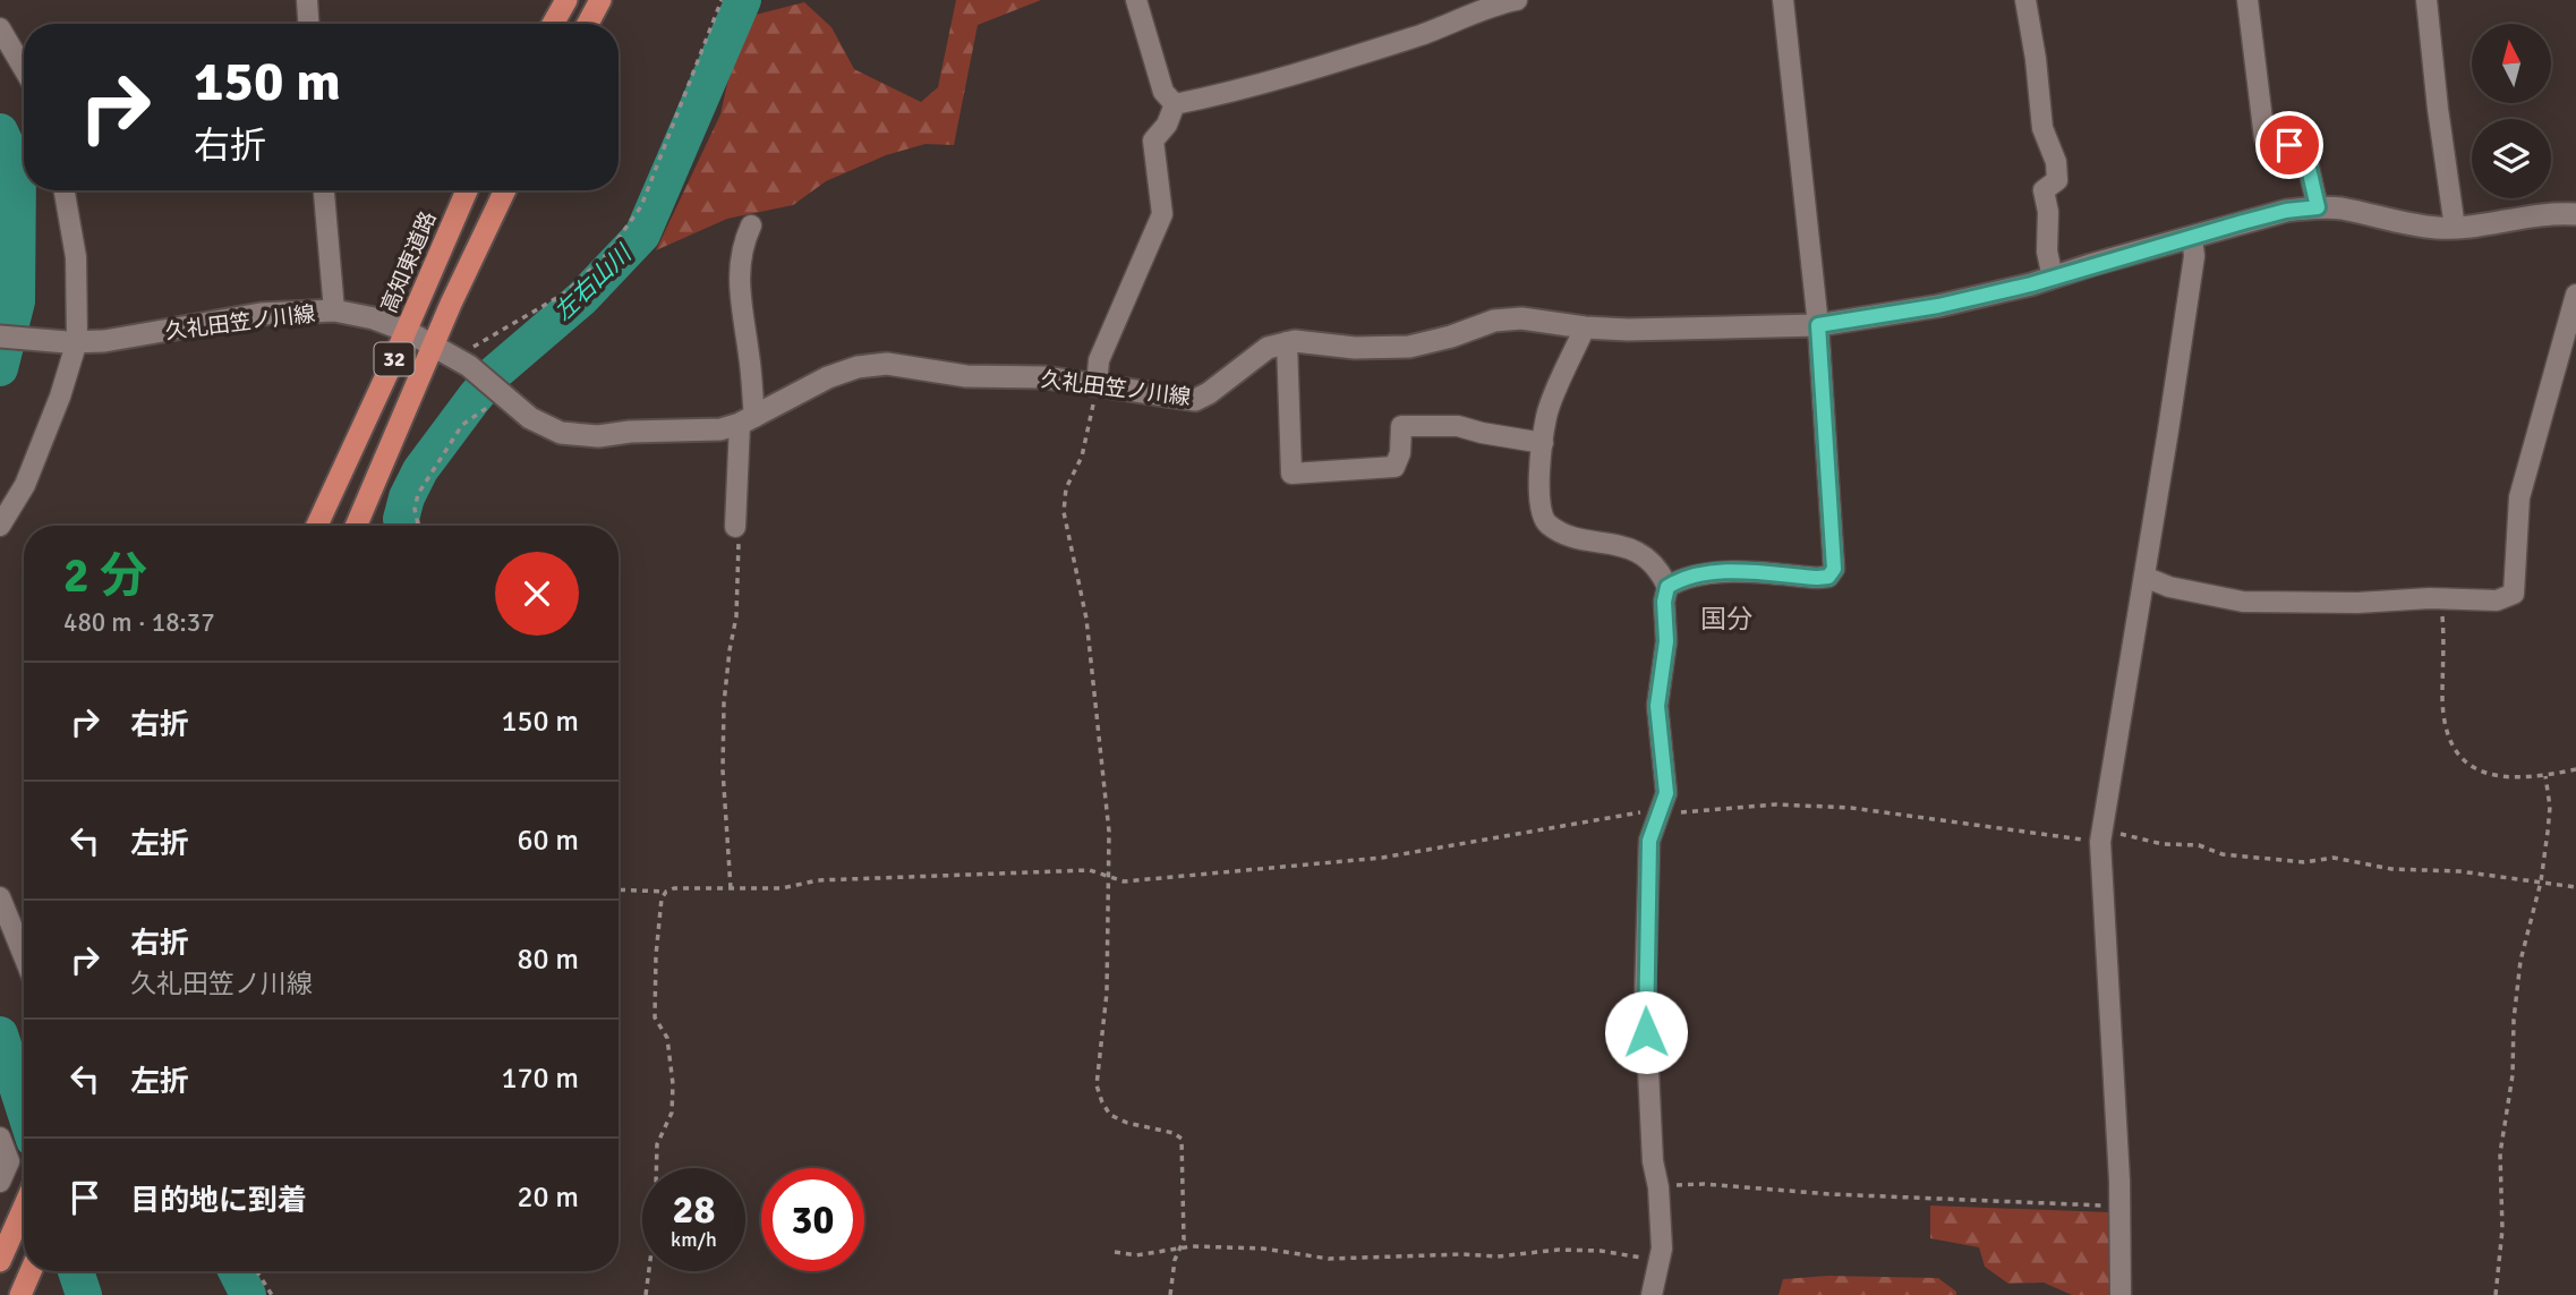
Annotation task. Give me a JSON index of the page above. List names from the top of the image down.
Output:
{
  "streets": {
    "highway": ["高知東道路", "32"],
    "main road": ["久礼田笠ノ川線"]
  },
  "crossings": [
    ["高知東道路", "久礼田笠ノ川線"],
    ["久礼田笠ノ川線", "32"]
  ],
  "districts": ["国分"],
  "water": ["左右山川"],
  "north": "top",
  "page": {
    "turn": ["150 m", "右折"],
    "heading": ["2 分", "480 m · 18:37"],
    "list": [
      {
        "name": "右折",
        "value": "150 m"
      },
      {
        "name": "左折",
        "value": "60 m"
      },
      {
        "name": "右折",
        "note": "久礼田笠ノ川線",
        "value": "80 m"
      },
      {
        "name": "左折",
        "value": "170 m"
      },
      {
        "name": "目的地に到着",
        "value": "20 m"
      }
    ],
    "speed": "28 km/h",
    "limit": "30"
  }
}
